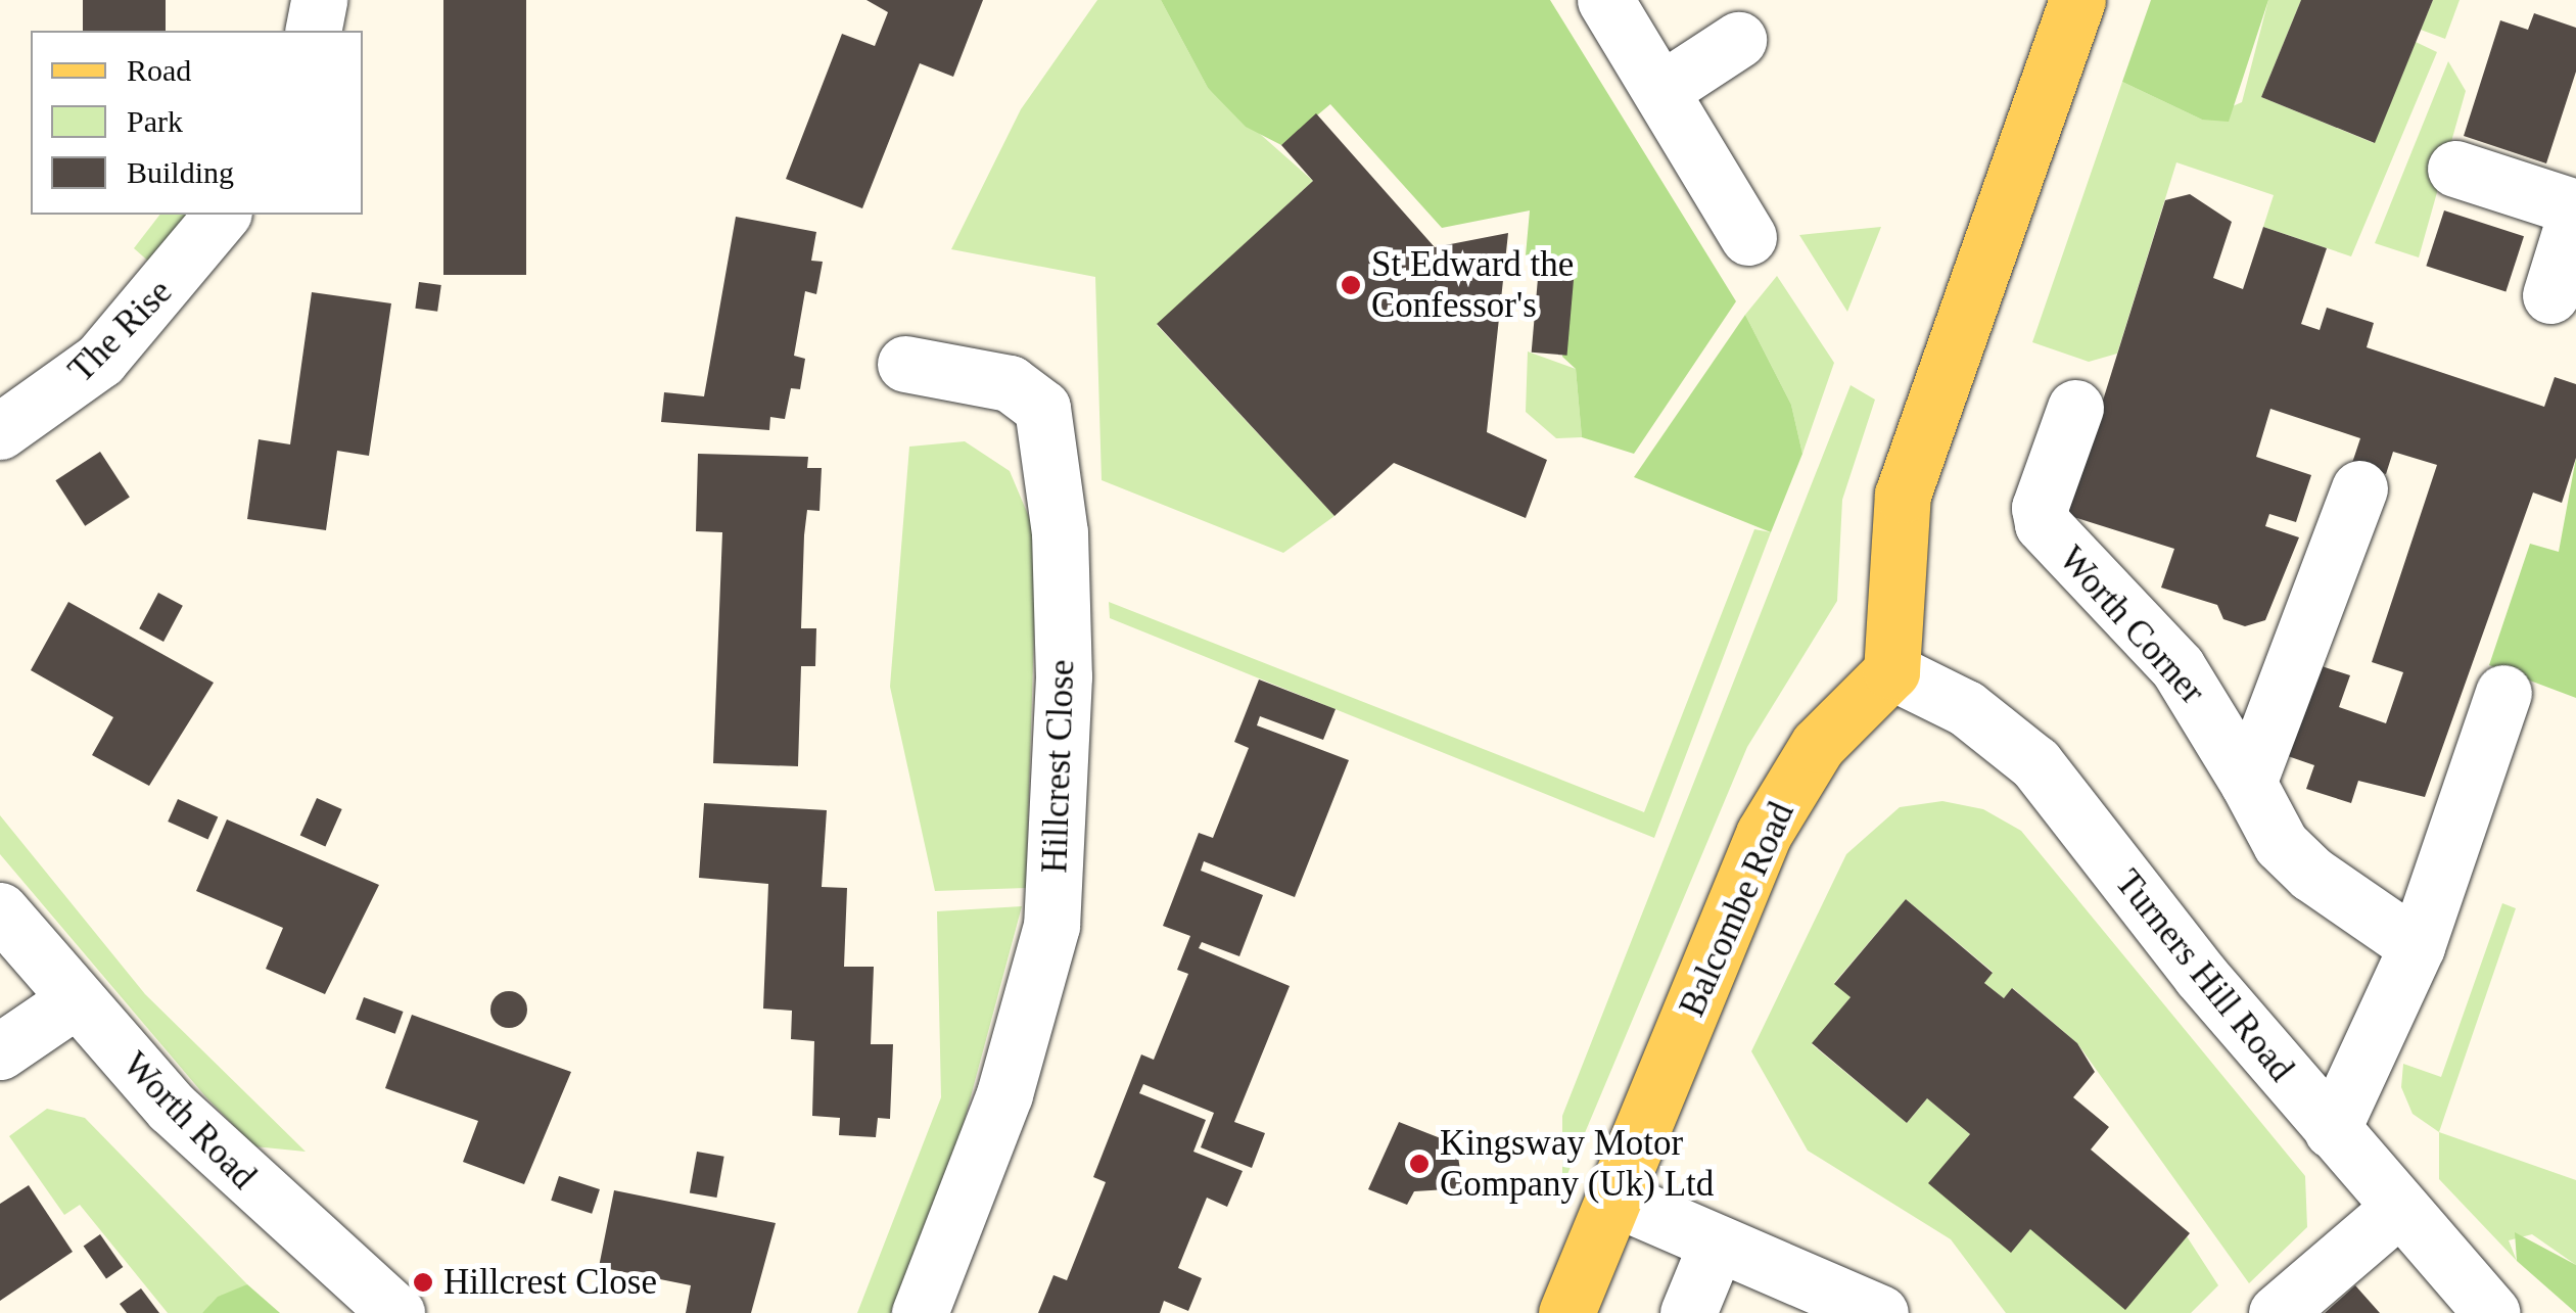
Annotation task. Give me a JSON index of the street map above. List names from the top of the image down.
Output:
{
  "streets": {
    "main road": ["Balcombe Road"],
    "street": [
      "The Rise",
      "Worth Corner",
      "Hillcrest Close",
      "Turners Hill Road",
      "Worth Road"
    ]
  },
  "crossings": [
    ["Balcombe Road", "Turners Hill Road"]
  ],
  "places": ["St Edward the Confessor's", "Kingsway Motor Company (Uk) Ltd", "Hillcrest Close"],
  "legend": ["Road", "Park", "Building"]
}
